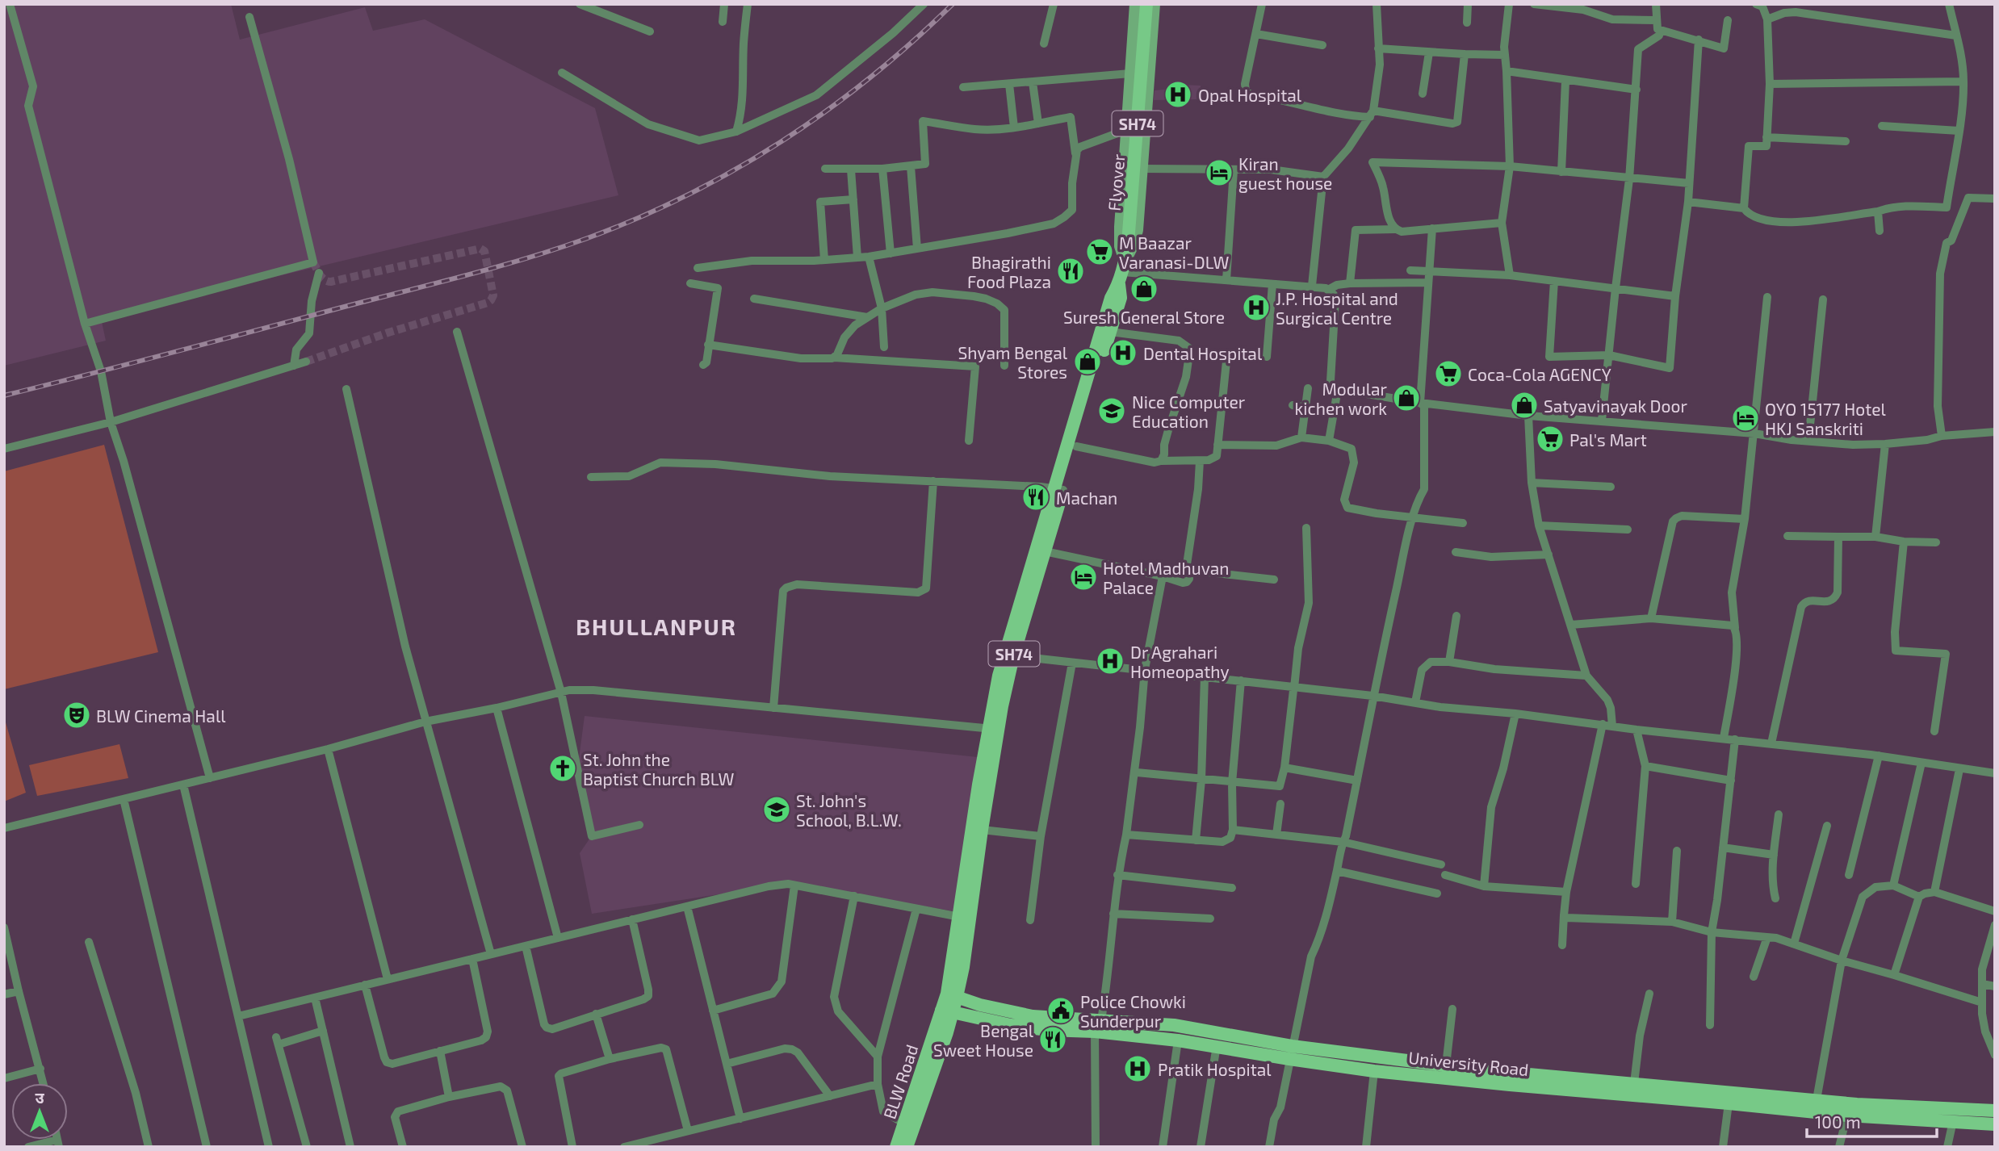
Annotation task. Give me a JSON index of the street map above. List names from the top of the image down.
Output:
{
  "streets": {
    "main road": [
      "SH74",
      "Flyover",
      "University Road",
      "BLW Road"
    ]
  },
  "crossings": [
    ["SH74", "Flyover"],
    ["SH74", "University Road"],
    ["SH74", "BLW Road"]
  ],
  "districts": ["BHULLANPUR"],
  "places": {
    "hospital": [
      "Opal Hospital",
      "J.P. Hospital and Surgical Centre",
      "Dental Hospital",
      "Dr Agrahari Homeopathy",
      "Pratik Hospital"
    ],
    "hotel": ["Kiran guest house", "OYO 15177 Hotel HKJ Sanskriti", "Hotel Madhuvan Palace"],
    "supermarket": ["M Baazar Varanasi-DLW", "Coca-Cola AGENCY", "Pal's Mart"],
    "restaurant": ["Bhagirathi Food Plaza", "Machan", "Bengal Sweet House"],
    "shop": [
      "Suresh General Store",
      "Shyam Bengal Stores",
      "Modular kichen work",
      "Satyavinayak Door"
    ],
    "school or university": ["Nice Computer Education", "St. John's School, B.L.W."],
    "theatre": ["BLW Cinema Hall"],
    "church": ["St. John the Baptist Church BLW"],
    "public building": ["Police Chowki Sunderpur"]
  },
  "scale_bar": "100 m",
  "north": "top"
}
